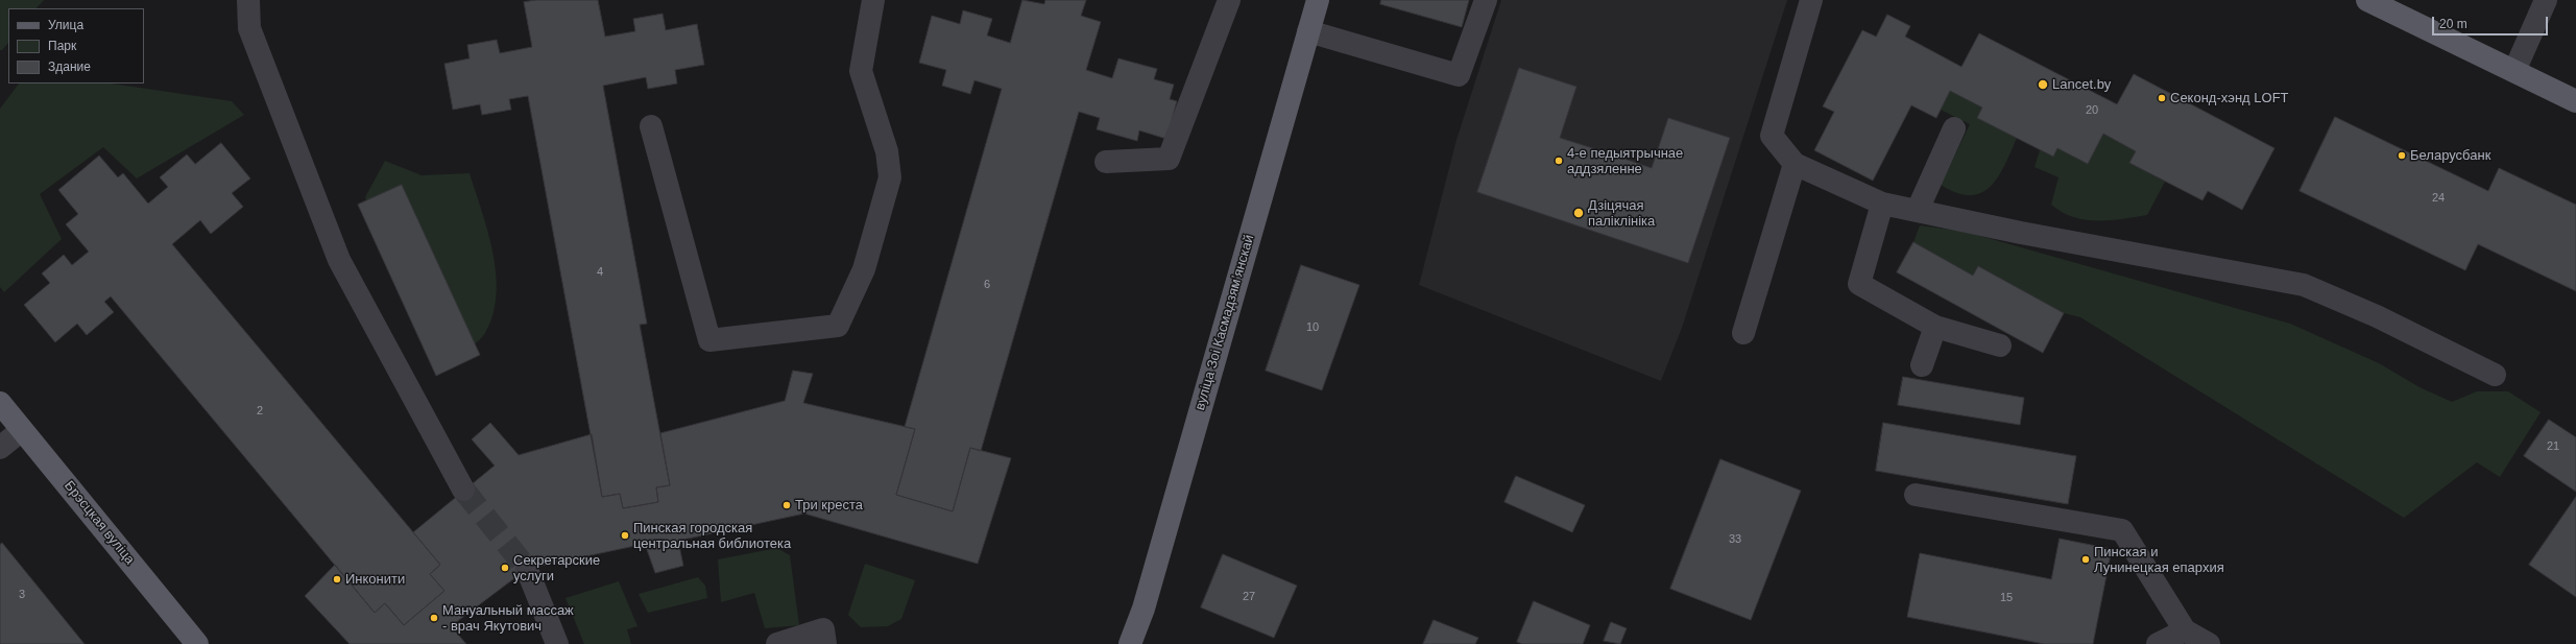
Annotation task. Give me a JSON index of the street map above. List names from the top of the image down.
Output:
{
  "streets": {
    "main road": ["вуліца Зоі Касмадзямʼянскай", "Брэсцкая вуліца"]
  },
  "places": [
    "Lancet.by",
    "Секонд-хэнд LOFT",
    "Беларусбанк",
    "4-е педыятрычнае аддзяленне",
    "Дзіцячая паліклініка",
    "Три креста",
    "Пинская городская центральная библиотека",
    "Пинская и Лунинецкая епархия",
    "Секретарские услуги",
    "Инконити",
    "Мануальный массаж - врач Якутович"
  ],
  "house_numbers": [
    "20",
    "24",
    "4",
    "6",
    "10",
    "2",
    "21",
    "33",
    "3",
    "27",
    "15"
  ],
  "legend": ["Улица", "Парк", "Здание"],
  "scale_bar": "20 m"
}
